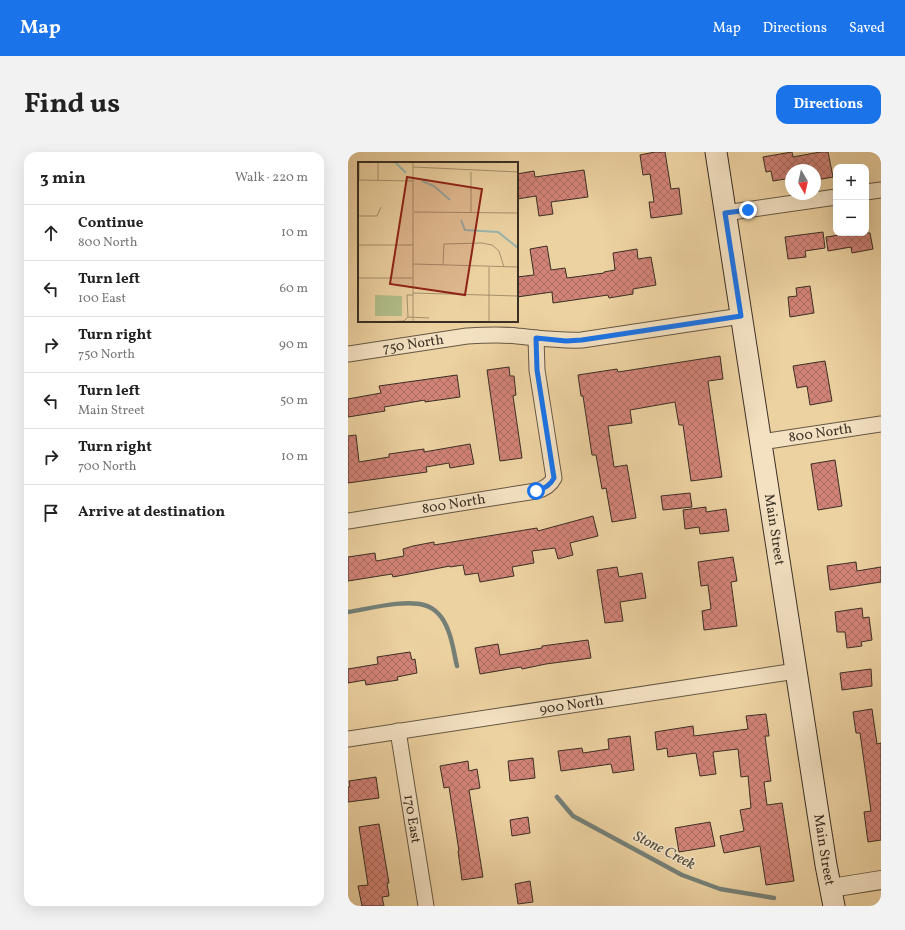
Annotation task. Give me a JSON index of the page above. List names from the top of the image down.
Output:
{
  "streets": {
    "main road": ["Main Street"],
    "street": [
      "750 North",
      "800 North",
      "900 North",
      "170 East"
    ]
  },
  "crossings": [
    ["750 North", "800 North"],
    ["750 North", "Main Street"],
    ["800 North", "Main Street"],
    ["Main Street", "900 North"],
    ["900 North", "170 East"]
  ],
  "water": ["Stone Creek"],
  "north": "bottom",
  "page": {
    "header": "Map",
    "nav": ["Map", "Directions", "Saved"],
    "title": "Find us",
    "buttons": "Directions",
    "heading": ["3 min", "Walk · 220 m"],
    "map_buttons": ["+", "−"],
    "list": [
      ["Continue", "800 North", "10 m"],
      ["Turn left", "100 East", "60 m"],
      ["Turn right", "750 North", "90 m"],
      ["Turn left", "Main Street", "50 m"],
      ["Turn right", "700 North", "10 m"],
      "Arrive at destination"
    ]
  }
}
